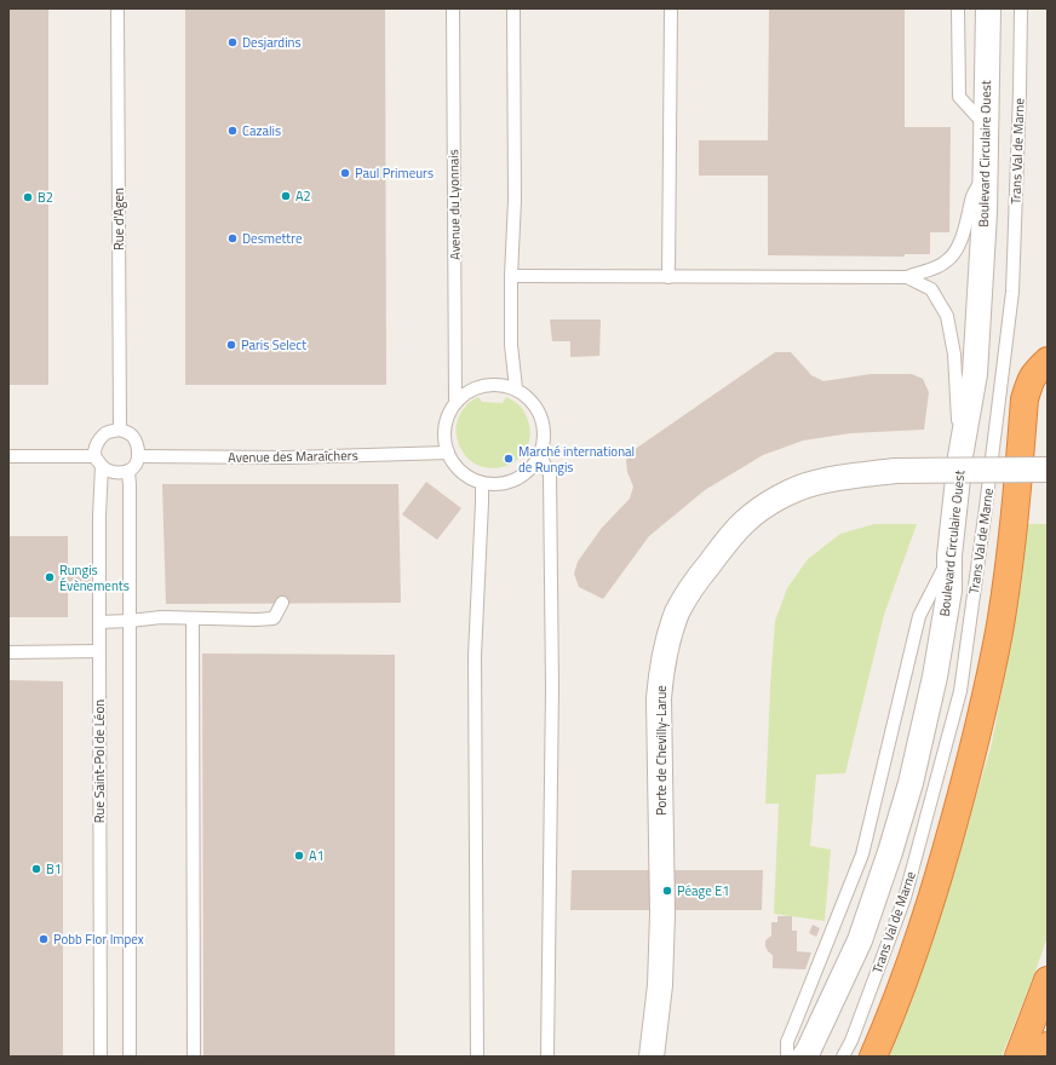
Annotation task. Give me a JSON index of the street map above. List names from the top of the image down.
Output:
{
  "streets": {
    "street": ["Boulevard Circulaire Ouest", "Porte de Chevilly-Larue"],
    "lane": [
      "Trans Val de Marne",
      "Avenue du Lyonnais",
      "Rue d'Agen",
      "Avenue des Maraîchers",
      "Rue Saint-Pol de Léon"
    ]
  },
  "crossings": [
    ["Avenue du Lyonnais", "Avenue des Maraîchers"],
    ["Rue d'Agen", "Avenue des Maraîchers"],
    ["Rue d'Agen", "Rue Saint-Pol de Léon"],
    ["Avenue des Maraîchers", "Rue Saint-Pol de Léon"]
  ],
  "places": [
    "Desjardins",
    "Cazalis",
    "Paul Primeurs",
    "A2",
    "B2",
    "Desmettre",
    "Paris Select",
    "Marché international de Rungis",
    "Rungis Évènements",
    "A1",
    "B1",
    "Péage E1",
    "Pobb Flor Impex"
  ]
}
